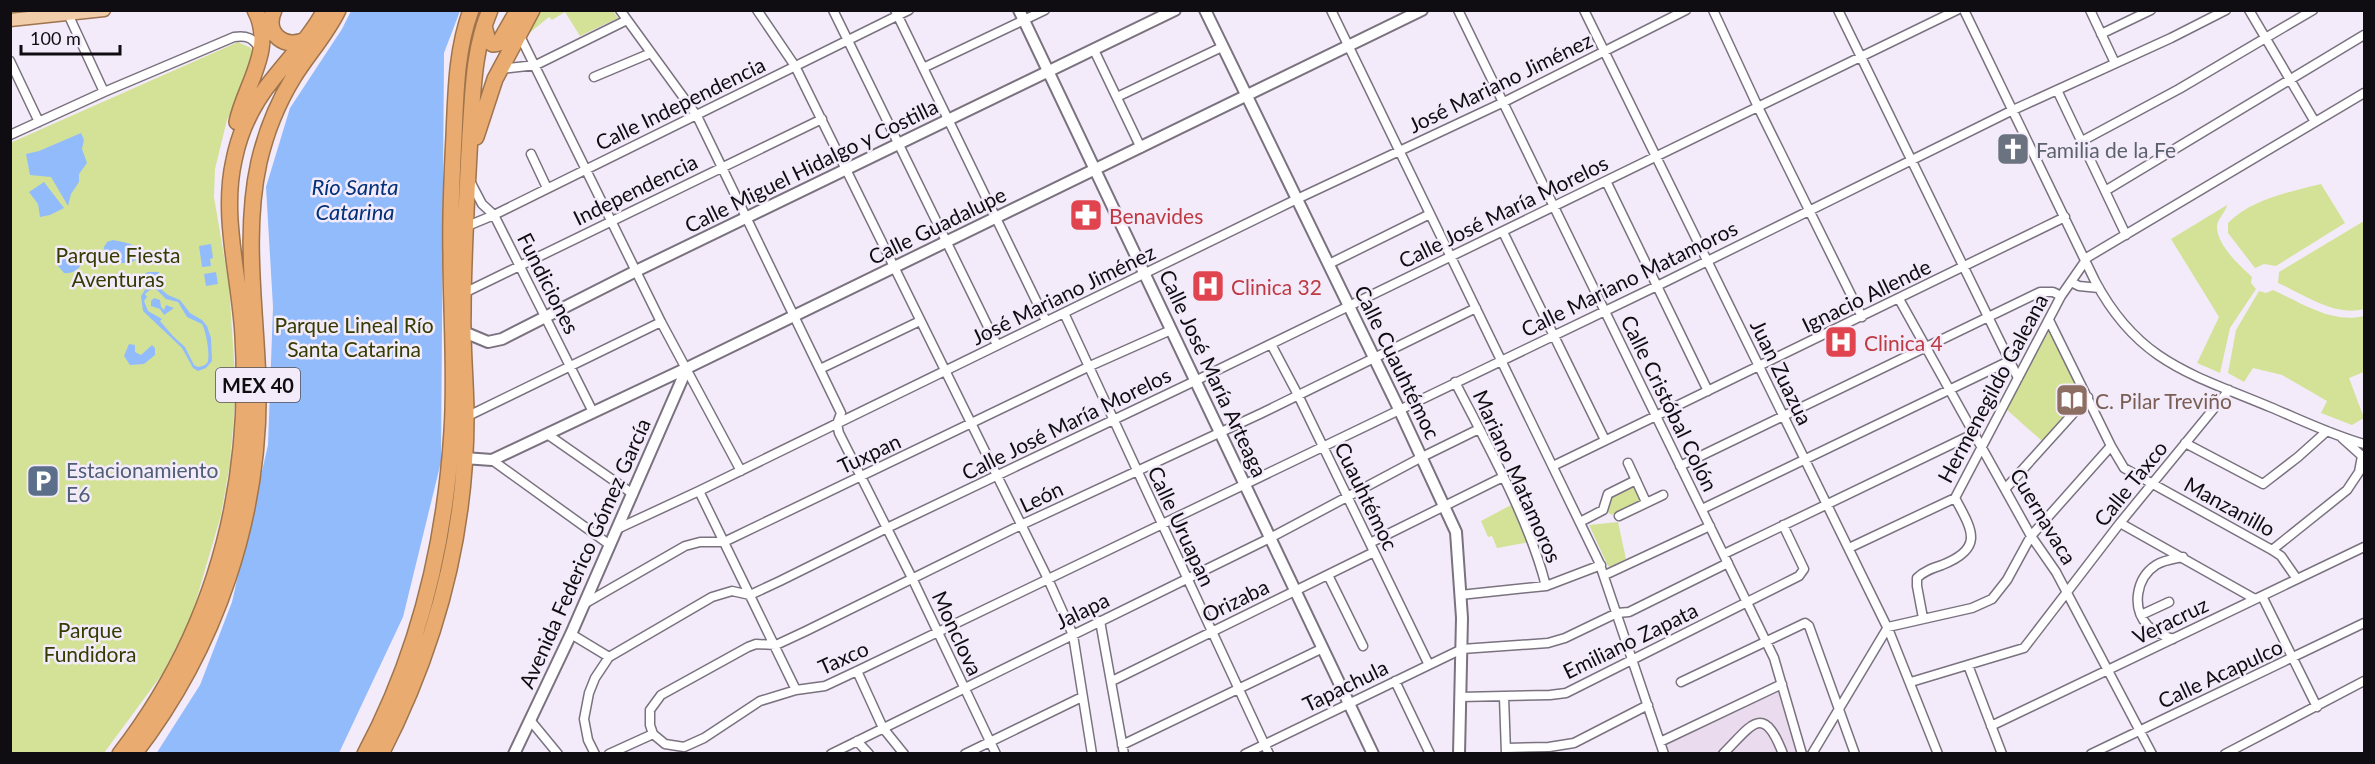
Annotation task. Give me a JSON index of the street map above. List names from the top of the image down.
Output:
{
  "streets": {
    "highway": ["MEX 40"],
    "street": [
      "José Mariano Jiménez",
      "Calle Independencia",
      "Calle Miguel Hidalgo y Costilla",
      "Independencia",
      "Calle José María Morelos",
      "Calle Guadalupe",
      "Calle Mariano Matamoros",
      "Fundiciones",
      "Ignacio Allende",
      "Calle Cuauhtémoc",
      "Juan Zuazua",
      "Calle José María Arteaga",
      "Hermenegildo Galeana",
      "Calle Cristóbal Colón",
      "Tuxpan",
      "Mariano Matamoros",
      "Calle Taxco",
      "León",
      "Cuauhtémoc",
      "Manzanillo",
      "Cuernavaca",
      "Calle Uruapan",
      "Avenida Federico Gómez García",
      "Orizaba",
      "Jalapa",
      "Veracruz",
      "Monclova",
      "Emiliano Zapata",
      "Taxco",
      "Calle Acapulco",
      "Tapachula"
    ]
  },
  "crossings": [
    ["José Mariano Jiménez", "Calle Cuauhtémoc"],
    ["José Mariano Jiménez", "Juan Zuazua"],
    ["José Mariano Jiménez", "Calle José María Arteaga"],
    ["José Mariano Jiménez", "Calle Cristóbal Colón"],
    ["José Mariano Jiménez", "Calle Uruapan"],
    ["José Mariano Jiménez", "Avenida Federico Gómez García"],
    ["José Mariano Jiménez", "Monclova"],
    ["Calle Independencia", "Fundiciones"],
    ["Calle Independencia", "Monclova"],
    ["Calle Miguel Hidalgo y Costilla", "Fundiciones"],
    ["Calle Miguel Hidalgo y Costilla", "Calle José María Arteaga"],
    ["Calle Miguel Hidalgo y Costilla", "Monclova"],
    ["Independencia", "Fundiciones"],
    ["Independencia", "Monclova"],
    ["Calle José María Morelos", "Calle Cuauhtémoc"],
    ["Calle José María Morelos", "Juan Zuazua"],
    ["Calle José María Morelos", "Calle José María Arteaga"],
    ["Calle José María Morelos", "Calle Cristóbal Colón"],
    ["Calle José María Morelos", "Cuauhtémoc"],
    ["Calle José María Morelos", "Calle Uruapan"],
    ["Calle José María Morelos", "Monclova"],
    ["Calle Guadalupe", "Fundiciones"],
    ["Calle Guadalupe", "Calle Cuauhtémoc"],
    ["Calle Guadalupe", "Calle José María Arteaga"],
    ["Calle Guadalupe", "Avenida Federico Gómez García"],
    ["Calle Guadalupe", "Monclova"],
    ["Calle Mariano Matamoros", "Calle Cuauhtémoc"],
    ["Calle Mariano Matamoros", "Juan Zuazua"],
    ["Calle Mariano Matamoros", "Calle José María Arteaga"],
    ["Calle Mariano Matamoros", "Calle Cristóbal Colón"],
    ["Calle Mariano Matamoros", "Mariano Matamoros"],
    ["Calle Mariano Matamoros", "Cuauhtémoc"],
    ["Calle Mariano Matamoros", "Calle Uruapan"],
    ["Calle Mariano Matamoros", "Taxco"],
    ["Ignacio Allende", "Juan Zuazua"],
    ["Ignacio Allende", "Calle Cristóbal Colón"],
    ["Ignacio Allende", "Cuernavaca"],
    ["Calle Cuauhtémoc", "León"],
    ["Calle Cuauhtémoc", "Jalapa"],
    ["Calle Cuauhtémoc", "Emiliano Zapata"],
    ["Calle Cuauhtémoc", "Tapachula"],
    ["Juan Zuazua", "Hermenegildo Galeana"],
    ["Juan Zuazua", "Calle Taxco"],
    ["Calle José María Arteaga", "Tuxpan"],
    ["Calle José María Arteaga", "León"],
    ["Calle José María Arteaga", "Orizaba"],
    ["Calle José María Arteaga", "Jalapa"],
    ["Calle José María Arteaga", "Tapachula"],
    ["Hermenegildo Galeana", "Manzanillo"],
    ["Hermenegildo Galeana", "Cuernavaca"],
    ["Calle Cristóbal Colón", "Emiliano Zapata"],
    ["Tuxpan", "Calle Uruapan"],
    ["Tuxpan", "Avenida Federico Gómez García"],
    ["Tuxpan", "Monclova"],
    ["Mariano Matamoros", "Jalapa"],
    ["Calle Taxco", "Manzanillo"],
    ["Calle Taxco", "Cuernavaca"],
    ["León", "Cuauhtémoc"],
    ["León", "Calle Uruapan"],
    ["León", "Monclova"],
    ["León", "Taxco"],
    ["Cuauhtémoc", "Orizaba"],
    ["Cuauhtémoc", "Jalapa"],
    ["Cuauhtémoc", "Tapachula"],
    ["Manzanillo", "Veracruz"],
    ["Cuernavaca", "Veracruz"],
    ["Cuernavaca", "Calle Acapulco"],
    ["Calle Uruapan", "Orizaba"],
    ["Calle Uruapan", "Jalapa"],
    ["Calle Uruapan", "Tapachula"],
    ["Jalapa", "Monclova"],
    ["Monclova", "Taxco"]
  ],
  "water": ["Río Santa Catarina"],
  "parks": ["Parque Fiesta Aventuras", "Parque Lineal Río Santa Catarina", "Parque Fundidora"],
  "places": {
    "church": ["Familia de la Fe"],
    "pharmacy": ["Benavides"],
    "hospital": ["Clinica 32", "Clinica 4"],
    "library": ["C. Pilar Treviño"],
    "parking": ["Estacionamiento E6"]
  },
  "scale_bar": "100 m"
}
